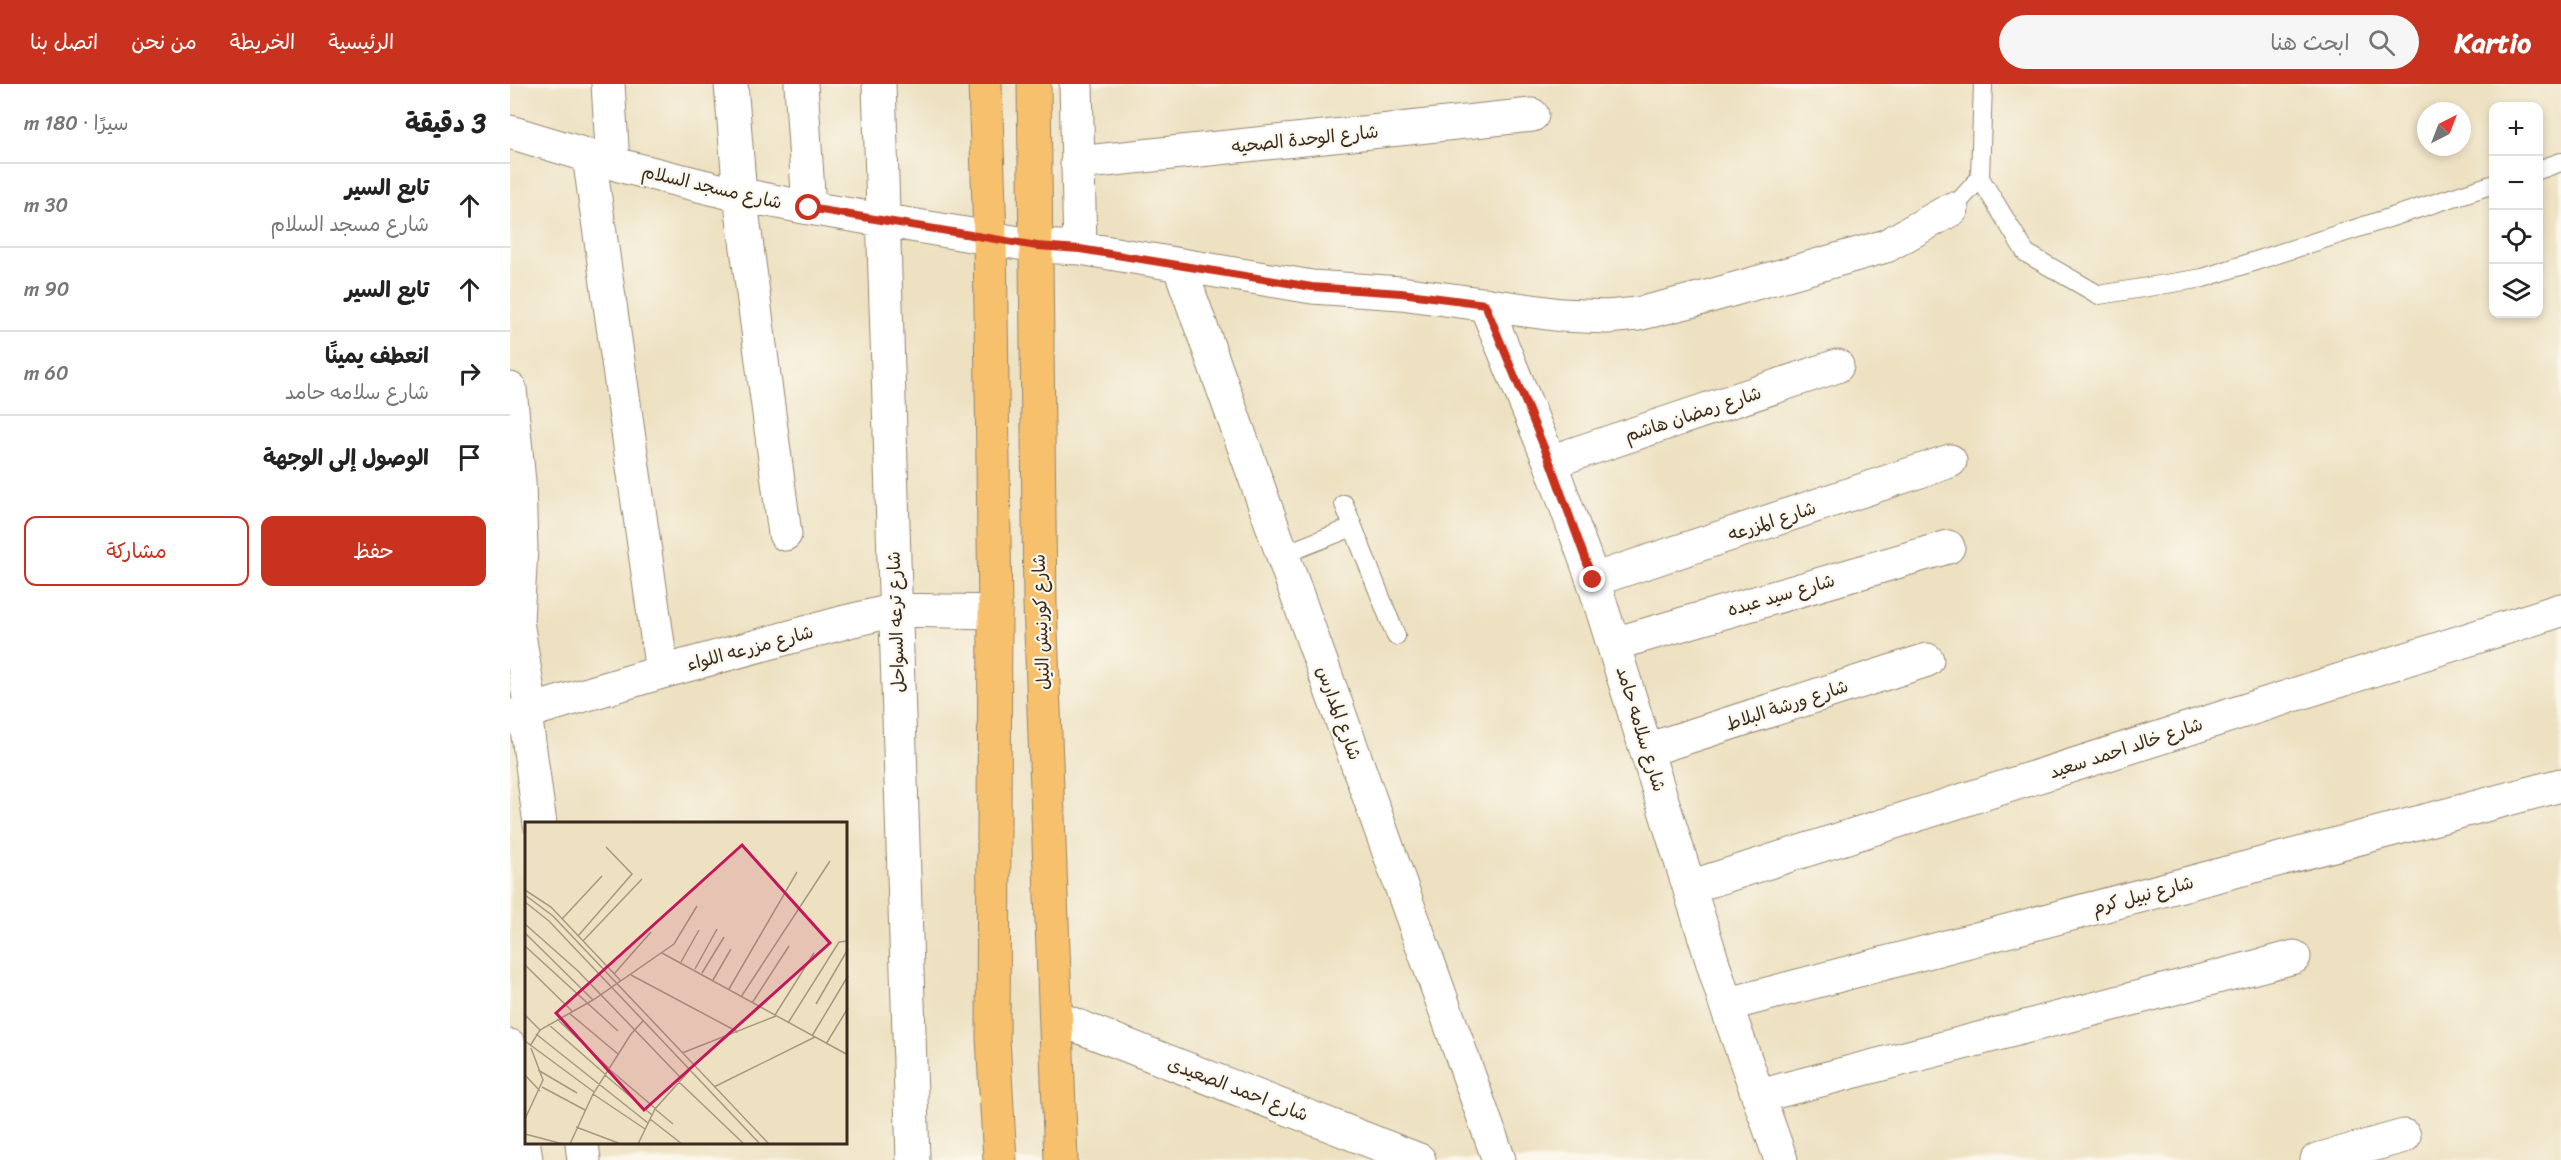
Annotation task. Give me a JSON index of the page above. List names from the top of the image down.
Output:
{
  "streets": {
    "main road": ["شارع كورنيش النيل"],
    "street": [
      "شارع الوحدة الصحيه",
      "شارع مسجد السلام",
      "شارع رمضان هاشم",
      "شارع المزرعه",
      "شارع سيد عبده",
      "شارع ترعه السواحل",
      "شارع مزرعه اللواء",
      "شارع ورشة البلاط",
      "شارع المدارس",
      "شارع سلامه حامد",
      "شارع خالد احمد سعيد",
      "شارع نبيل كرم",
      "شارع احمد الصعيدى"
    ]
  },
  "crossings": [
    ["شارع مسجد السلام", "شارع ترعه السواحل"],
    ["شارع مسجد السلام", "شارع كورنيش النيل"],
    ["شارع مسجد السلام", "شارع المدارس"],
    ["شارع مسجد السلام", "شارع سلامه حامد"],
    ["شارع رمضان هاشم", "شارع سلامه حامد"],
    ["شارع المزرعه", "شارع سلامه حامد"],
    ["شارع سيد عبده", "شارع سلامه حامد"],
    ["شارع ترعه السواحل", "شارع مزرعه اللواء"],
    ["شارع كورنيش النيل", "شارع احمد الصعيدى"],
    ["شارع ورشة البلاط", "شارع سلامه حامد"],
    ["شارع سلامه حامد", "شارع خالد احمد سعيد"],
    ["شارع سلامه حامد", "شارع نبيل كرم"]
  ],
  "north": "top right",
  "page": {
    "header": "Kartio",
    "search": "ابحث هنا",
    "nav": [
      "الرئيسية",
      "الخريطة",
      "من نحن",
      "اتصل بنا"
    ],
    "heading": ["3 دقيقة", "سيرًا · 180 m"],
    "map_buttons": ["+", "−"],
    "list": [
      ["تابع السير", "شارع مسجد السلام", "30 m"],
      ["تابع السير", "90 m"],
      ["انعطف يمينًا", "شارع سلامه حامد", "60 m"],
      "الوصول إلى الوجهة"
    ],
    "buttons": ["حفظ", "مشاركة"]
  }
}
